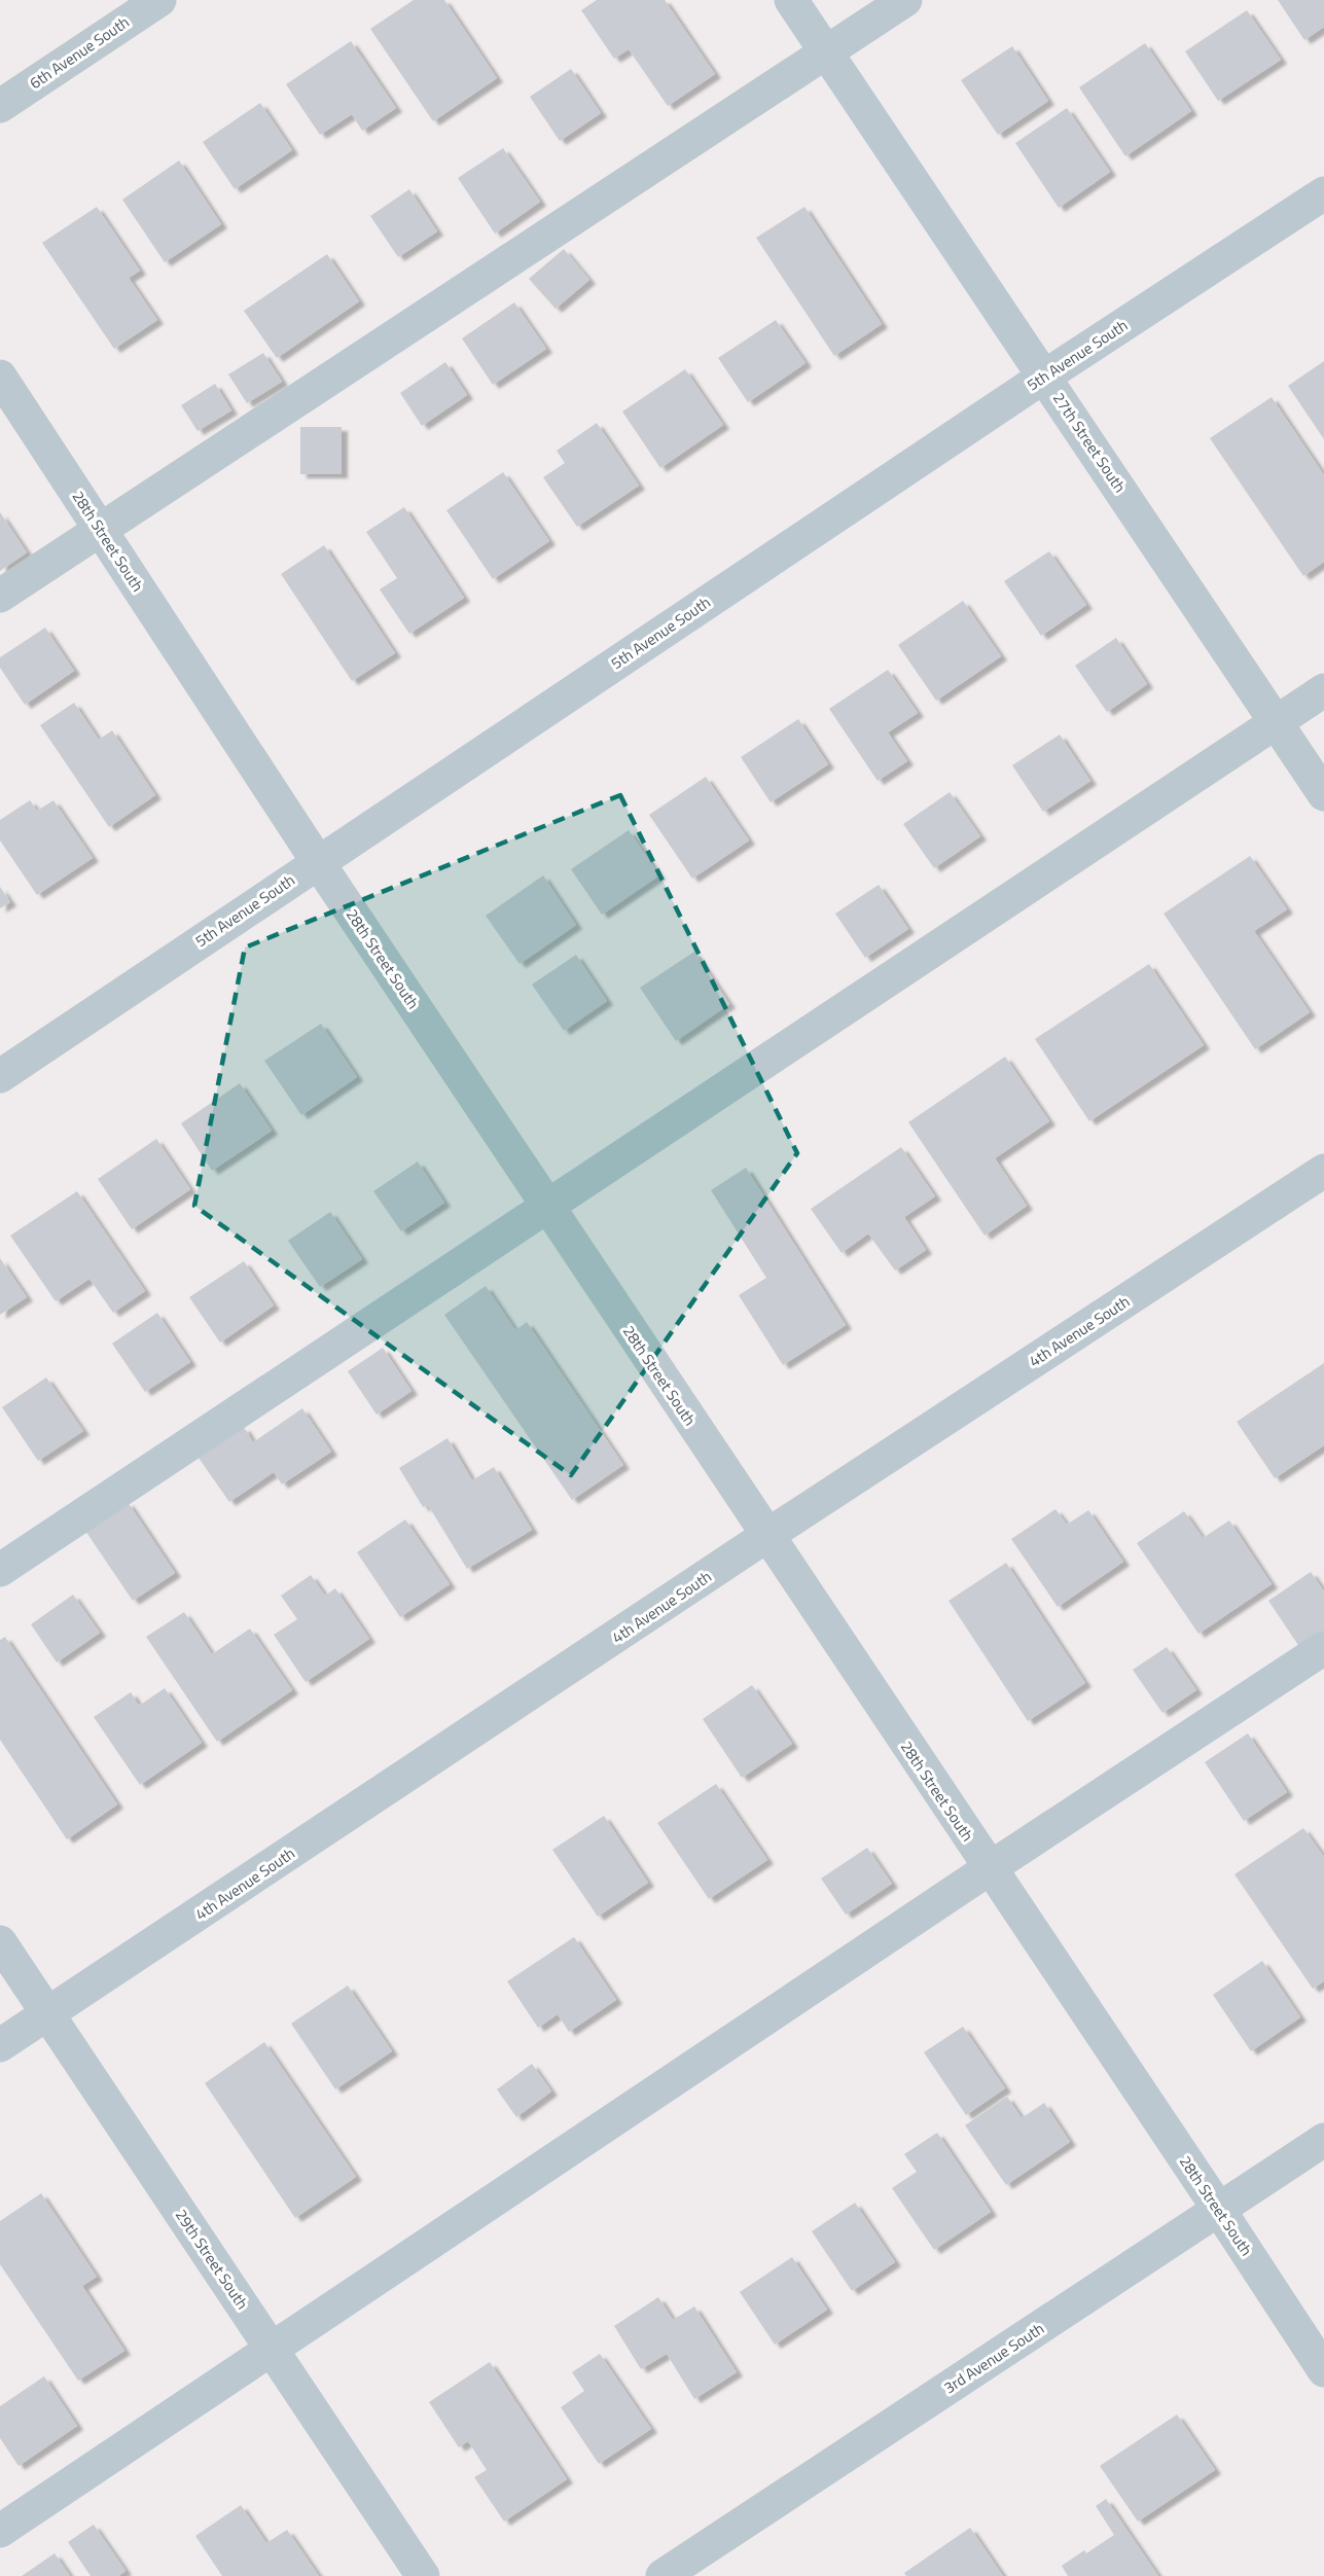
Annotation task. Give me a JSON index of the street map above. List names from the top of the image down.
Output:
{
  "streets": {
    "street": [
      "6th Avenue South",
      "5th Avenue South",
      "27th Street South",
      "28th Street South",
      "4th Avenue South",
      "29th Street South",
      "3rd Avenue South"
    ]
  },
  "crossings": [
    ["5th Avenue South", "27th Street South"],
    ["5th Avenue South", "28th Street South"],
    ["28th Street South", "4th Avenue South"],
    ["28th Street South", "3rd Avenue South"],
    ["4th Avenue South", "29th Street South"]
  ]
}
